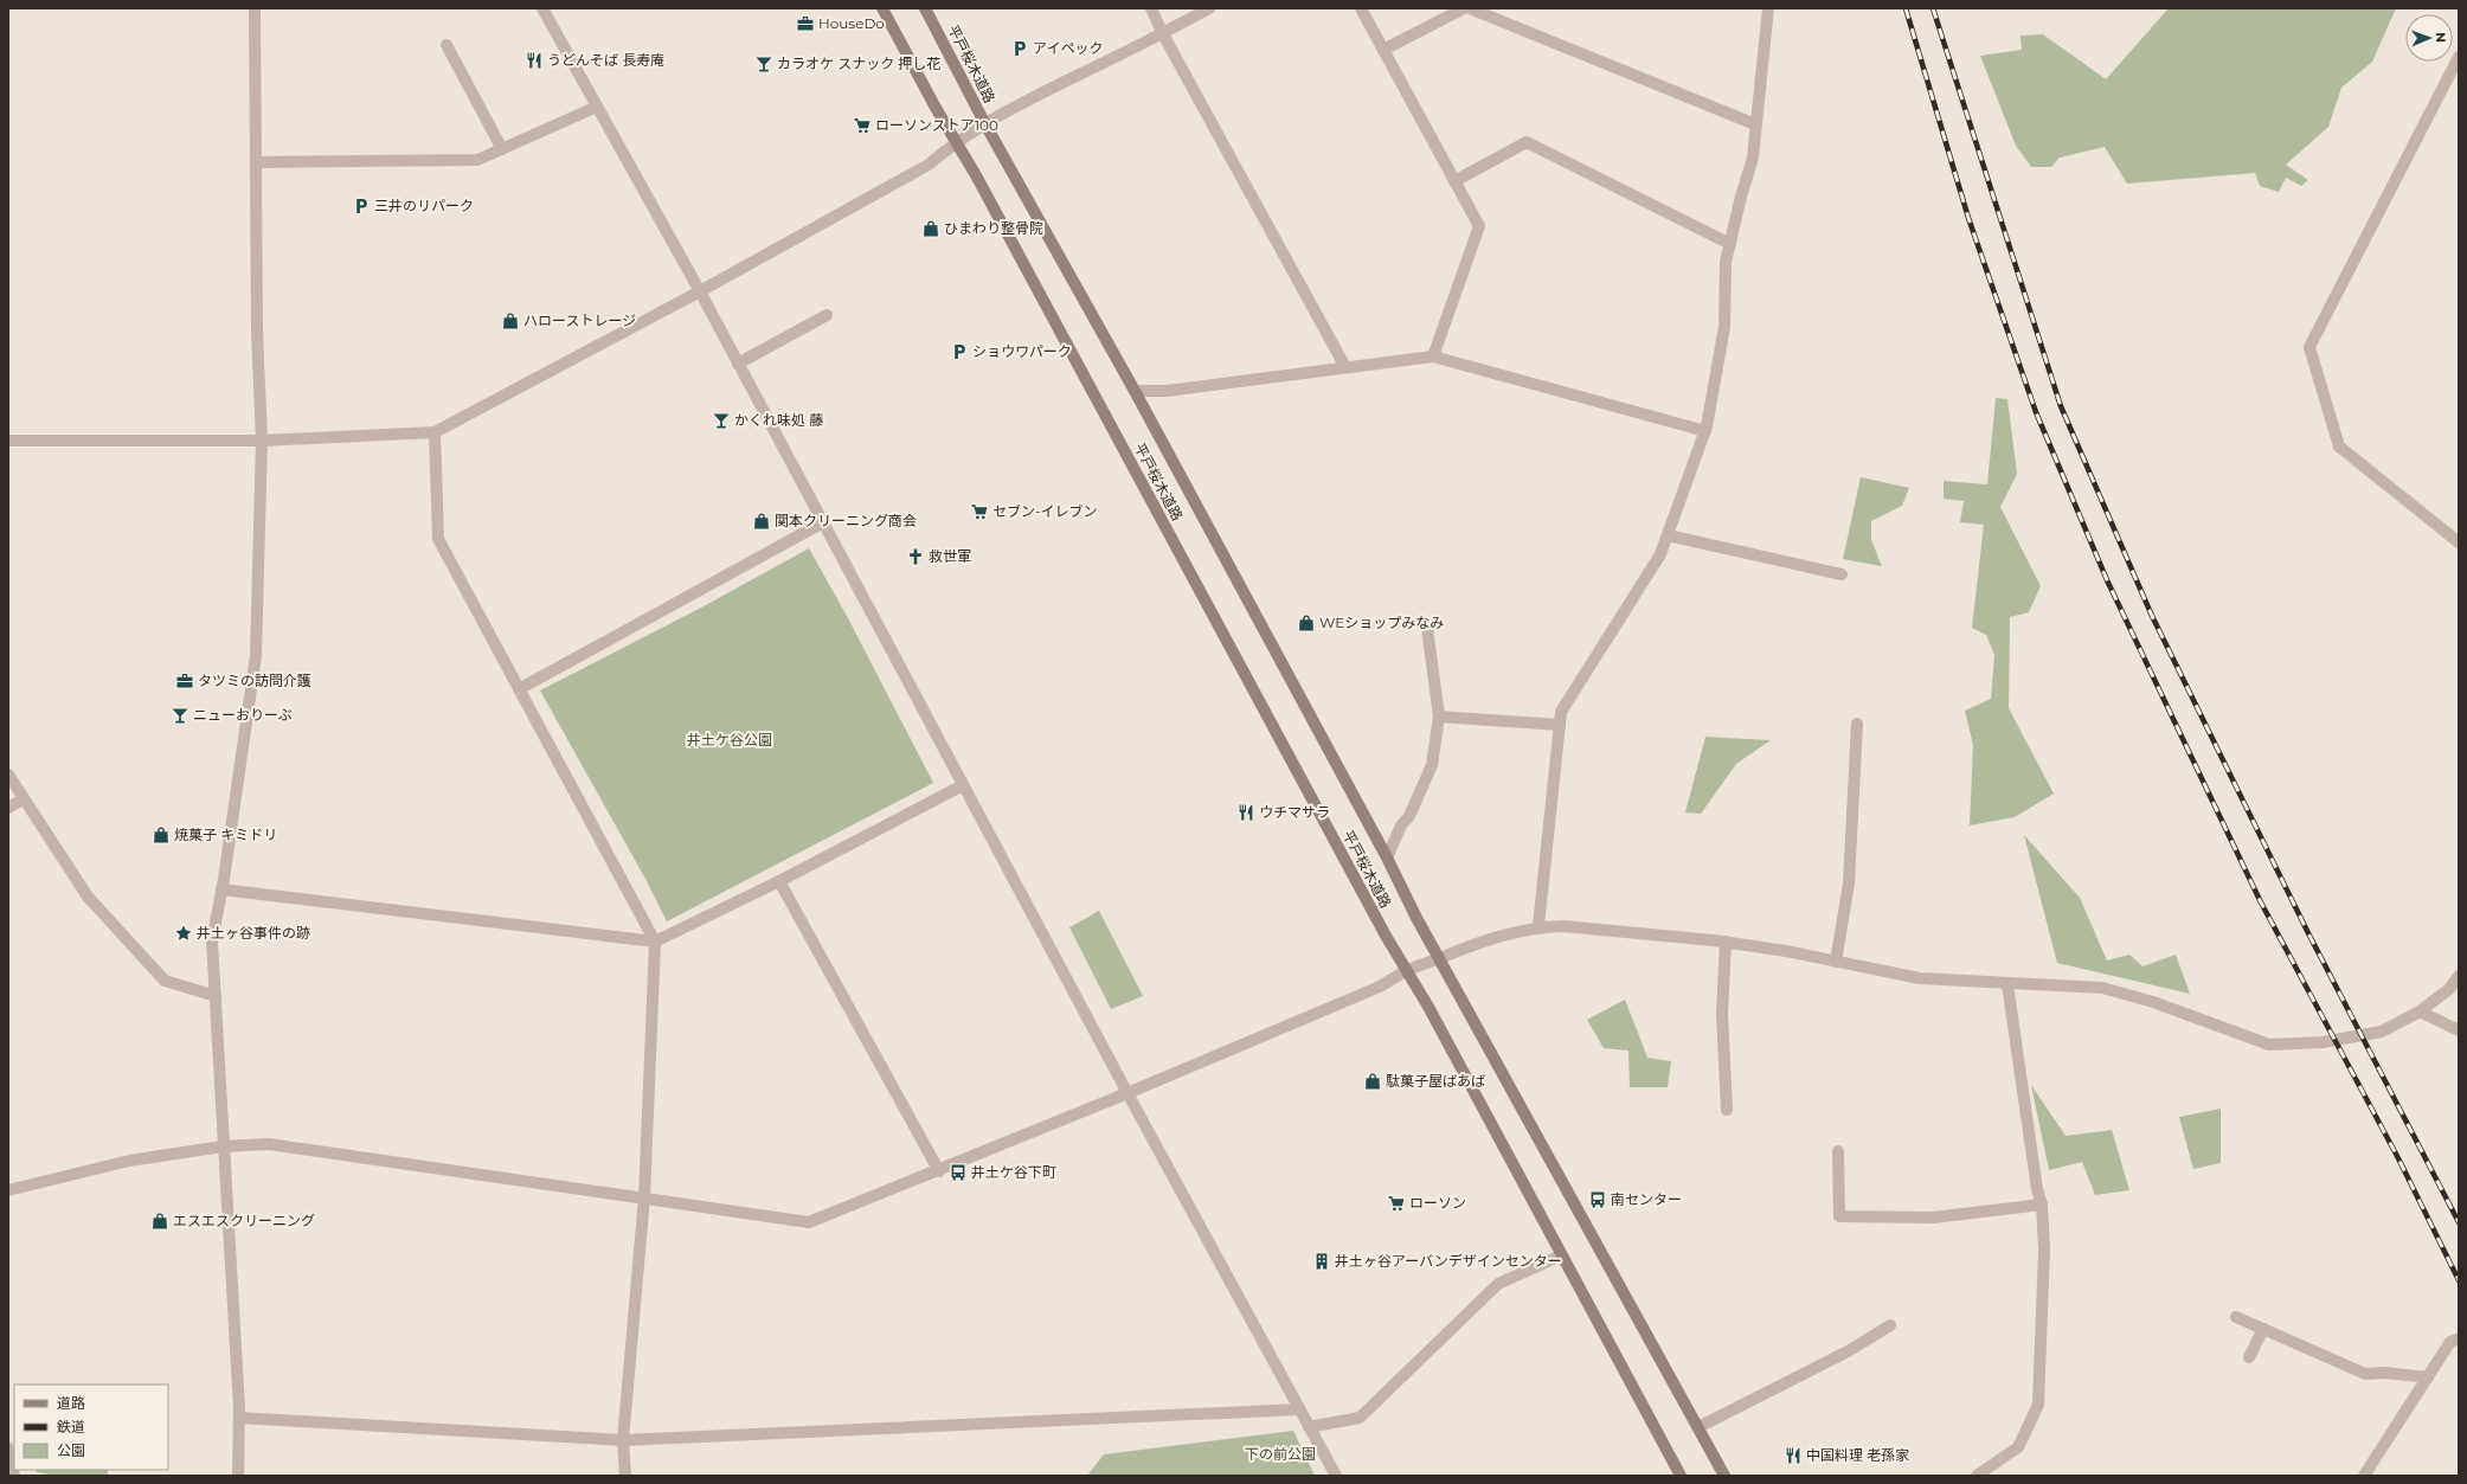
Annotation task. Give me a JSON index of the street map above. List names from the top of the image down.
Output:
{
  "streets": {
    "main road": ["平戸桜木道路"]
  },
  "parks": ["井土ケ谷公園", "下の前公園"],
  "places": {
    "office": ["HouseDo", "タツミの訪問介護"],
    "parking": ["アイペック", "三井のリパーク", "ショウワパーク"],
    "restaurant": ["うどんそば 長寿庵", "ウチマサラ", "中国料理 老孫家"],
    "bar": ["カラオケ スナック 押し花", "かくれ味処 藤", "ニューおりーぶ"],
    "supermarket": ["ローソンストア100", "セブン-イレブン", "ローソン"],
    "shop": [
      "ひまわり整骨院",
      "ハローストレージ",
      "関本クリーニング商会",
      "WEショップみなみ",
      "焼菓子 キミドリ",
      "駄菓子屋ばあば",
      "エスエスクリーニング"
    ],
    "church": ["救世軍"],
    "place": ["井土ヶ谷事件の跡"],
    "bus stop": ["井土ケ谷下町", "南センター"],
    "building": ["井土ヶ谷アーバンデザインセンター"]
  },
  "legend": ["道路", "鉄道", "公園"],
  "north": "right"
}
